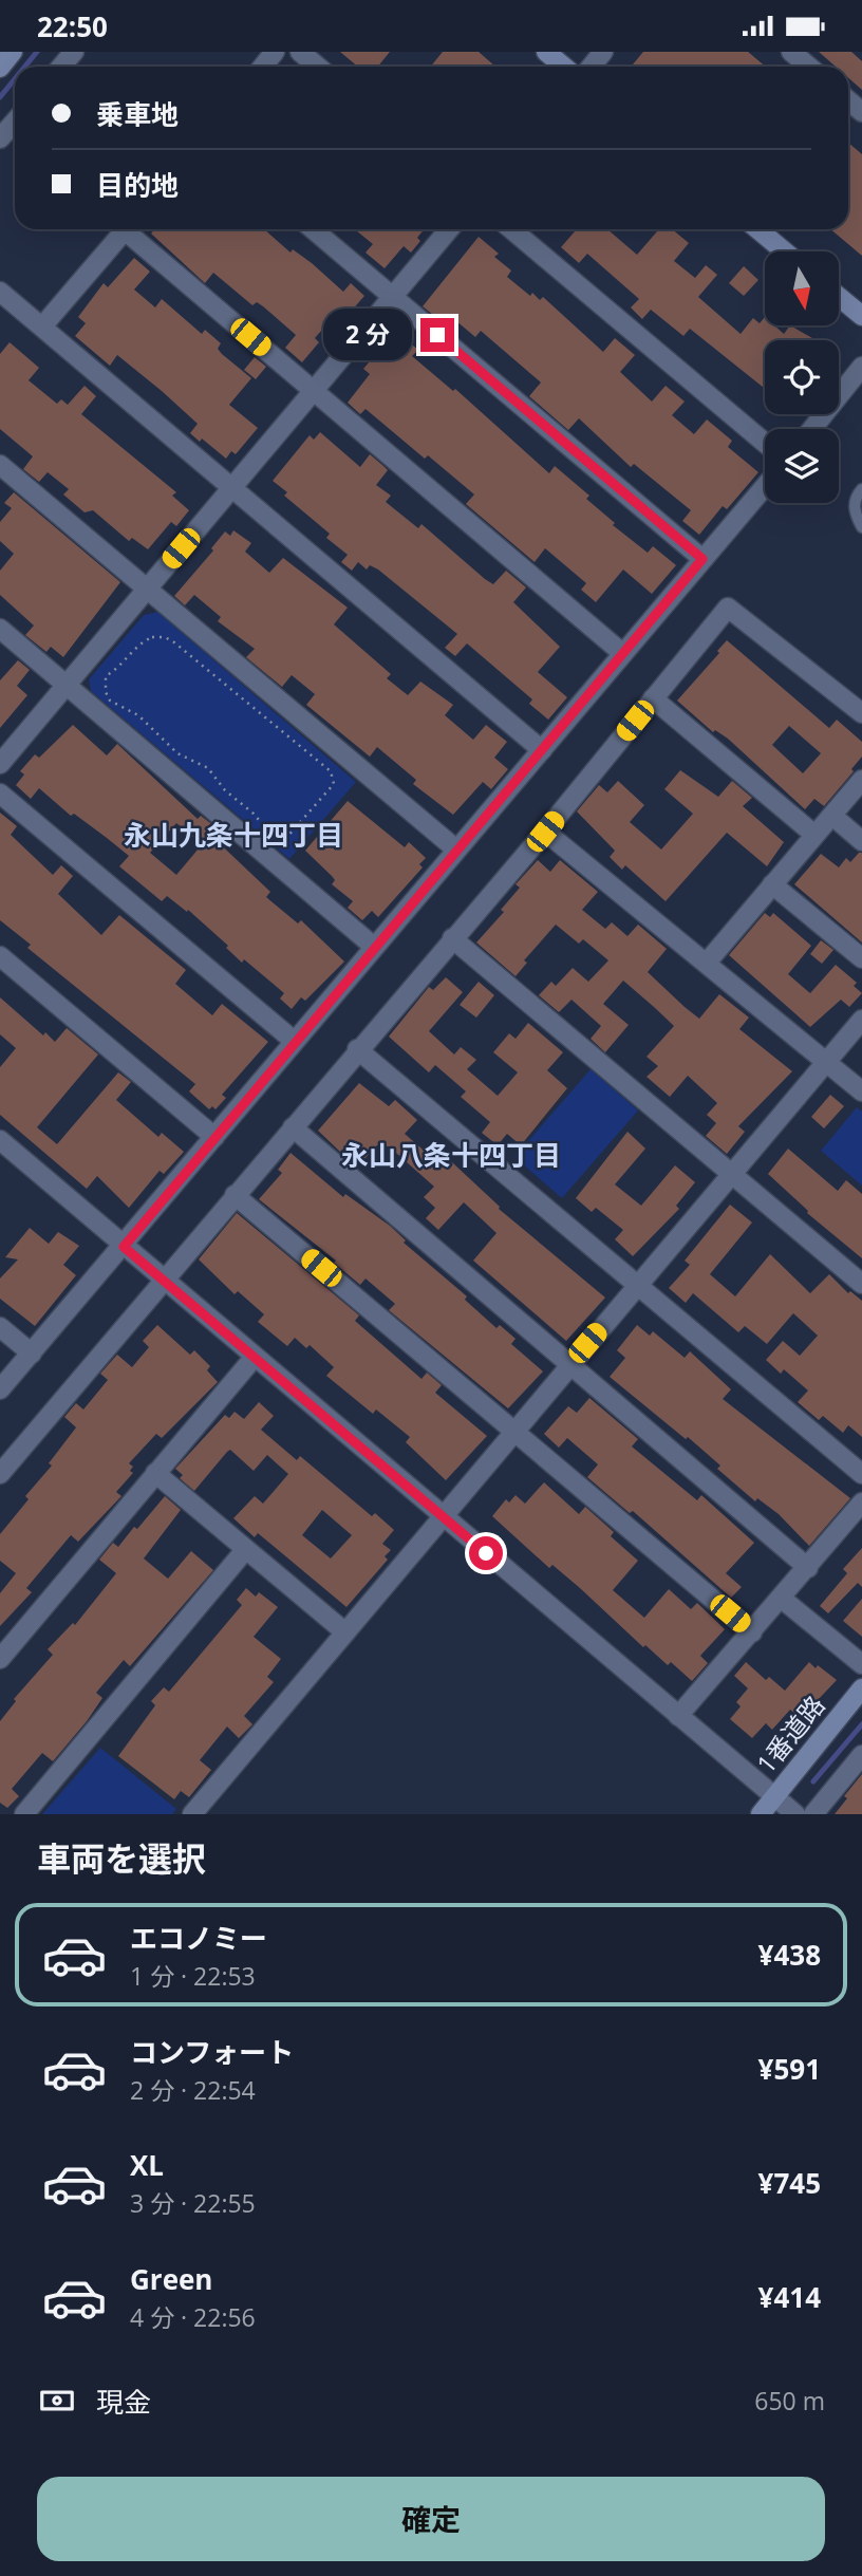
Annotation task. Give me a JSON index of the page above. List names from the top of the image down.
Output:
{
  "streets": {
    "street": ["1番道路"]
  },
  "districts": ["永山九条十四丁目", "永山八条十四丁目"],
  "north": "bottom",
  "page": {
    "status": "22:50",
    "banner": ["乗車地", "目的地"],
    "bubble": "2 分",
    "heading": "車両を選択",
    "list": [
      {
        "name": "エコノミー",
        "note": "1 分 · 22:53",
        "value": "¥438"
      },
      {
        "name": "コンフォート",
        "note": "2 分 · 22:54",
        "value": "¥591"
      },
      {
        "name": "XL",
        "note": "3 分 · 22:55",
        "value": "¥745"
      },
      {
        "name": "Green",
        "note": "4 分 · 22:56",
        "value": "¥414"
      }
    ],
    "pay": ["現金", "650 m"],
    "buttons": "確定"
  }
}
